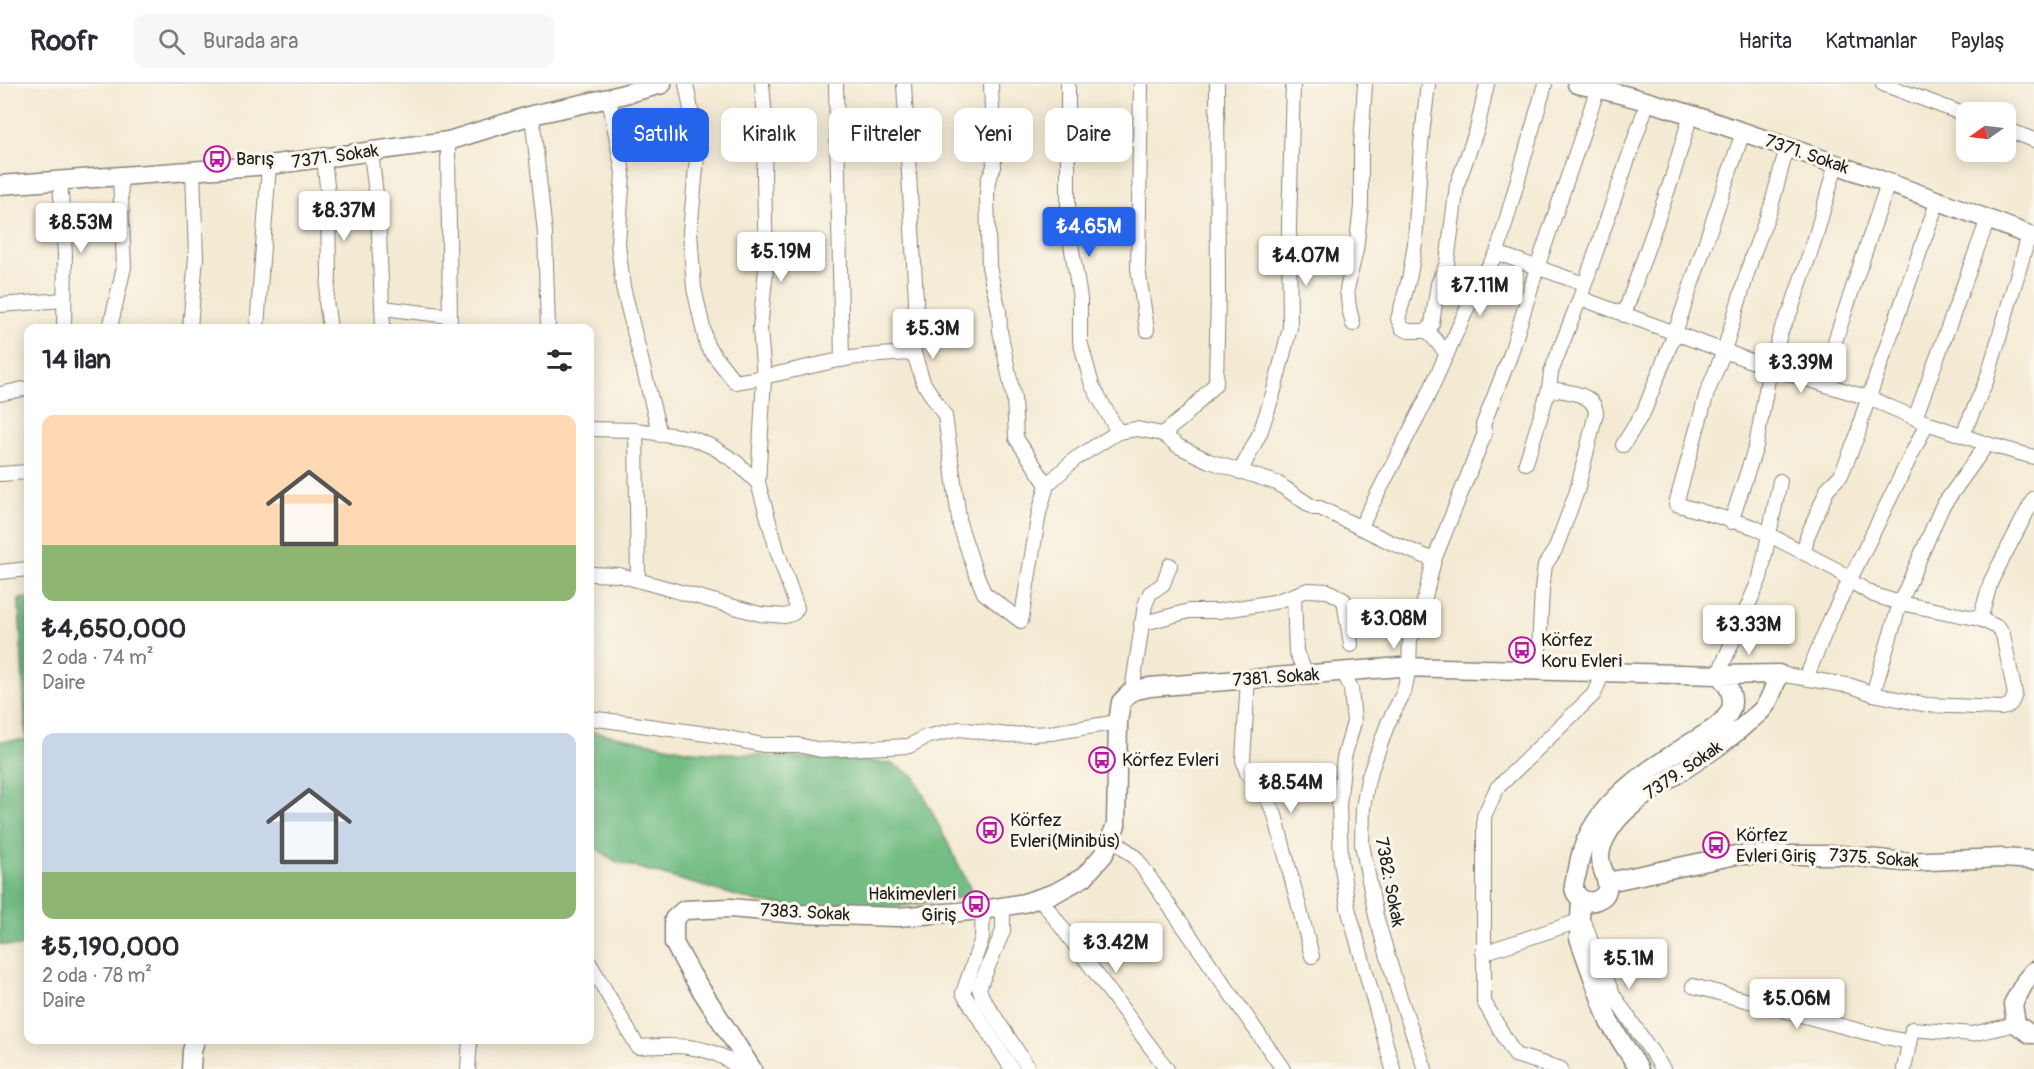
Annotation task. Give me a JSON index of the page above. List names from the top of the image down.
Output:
{
  "streets": {
    "street": [
      "7371. Sokak",
      "7381. Sokak",
      "7379. Sokak",
      "7375. Sokak",
      "7382: Sokak",
      "7383. Sokak"
    ]
  },
  "crossings": [
    ["7371. Sokak", "7382: Sokak"],
    ["7381. Sokak", "7379. Sokak"],
    ["7381. Sokak", "7382: Sokak"],
    ["7379. Sokak", "7375. Sokak"]
  ],
  "places": {
    "bus stop": [
      "Barış",
      "Körfez Koru Evleri",
      "Körfez Evleri",
      "Körfez Evleri(Minibüs)",
      "Körfez Evleri Giriş",
      "Hakimevleri Giriş"
    ]
  },
  "north": "left",
  "page": {
    "header": "Roofr",
    "search": "Burada ara",
    "nav": ["Harita", "Katmanlar", "Paylaş"],
    "chip": [
      "Satılık",
      "Kiralık",
      "Filtreler",
      "Yeni",
      "Daire"
    ],
    "price": [
      "₺8.37M",
      "₺8.53M",
      "₺4.65M",
      "₺5.19M",
      "₺4.07M",
      "₺7.11M",
      "₺5.3M",
      "₺3.39M",
      "₺3.08M",
      "₺3.33M",
      "₺8.54M",
      "₺3.42M",
      "₺5.1M",
      "₺5.06M"
    ],
    "heading": "14 ilan",
    "list": [
      {
        "name": "₺4,650,000",
        "note": "2 oda · 74 m² · Daire"
      },
      {
        "name": "₺5,190,000",
        "note": "2 oda · 78 m² · Daire"
      }
    ]
  }
}
